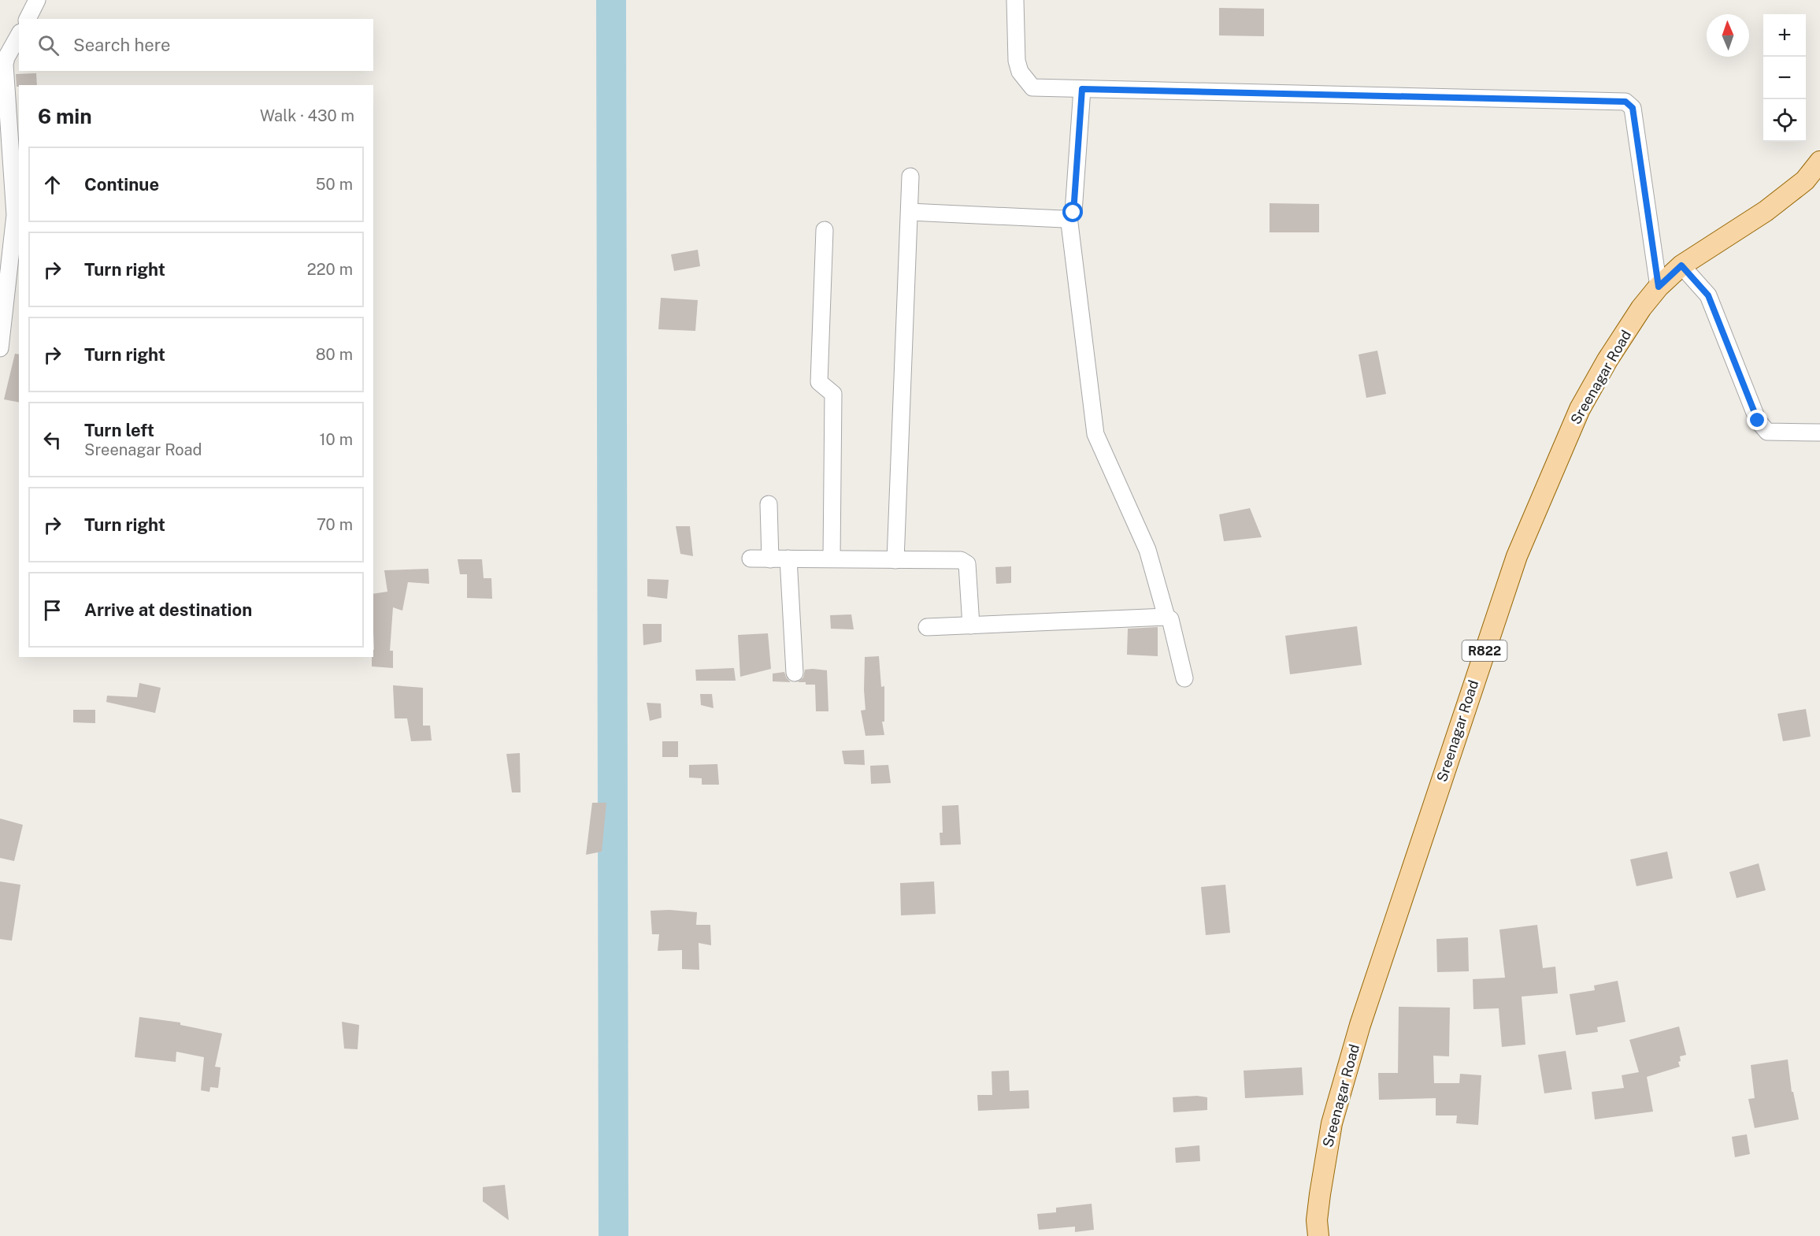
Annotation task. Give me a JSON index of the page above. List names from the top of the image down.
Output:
{
  "streets": {
    "main road": ["Sreenagar Road", "R822"]
  },
  "north": "top",
  "page": {
    "map_buttons": ["+", "−"],
    "search": "Search here",
    "heading": ["6 min", "Walk · 430 m"],
    "list": [
      ["Continue", "50 m"],
      ["Turn right", "220 m"],
      ["Turn right", "80 m"],
      ["Turn left", "Sreenagar Road", "10 m"],
      ["Turn right", "70 m"],
      "Arrive at destination"
    ]
  }
}
